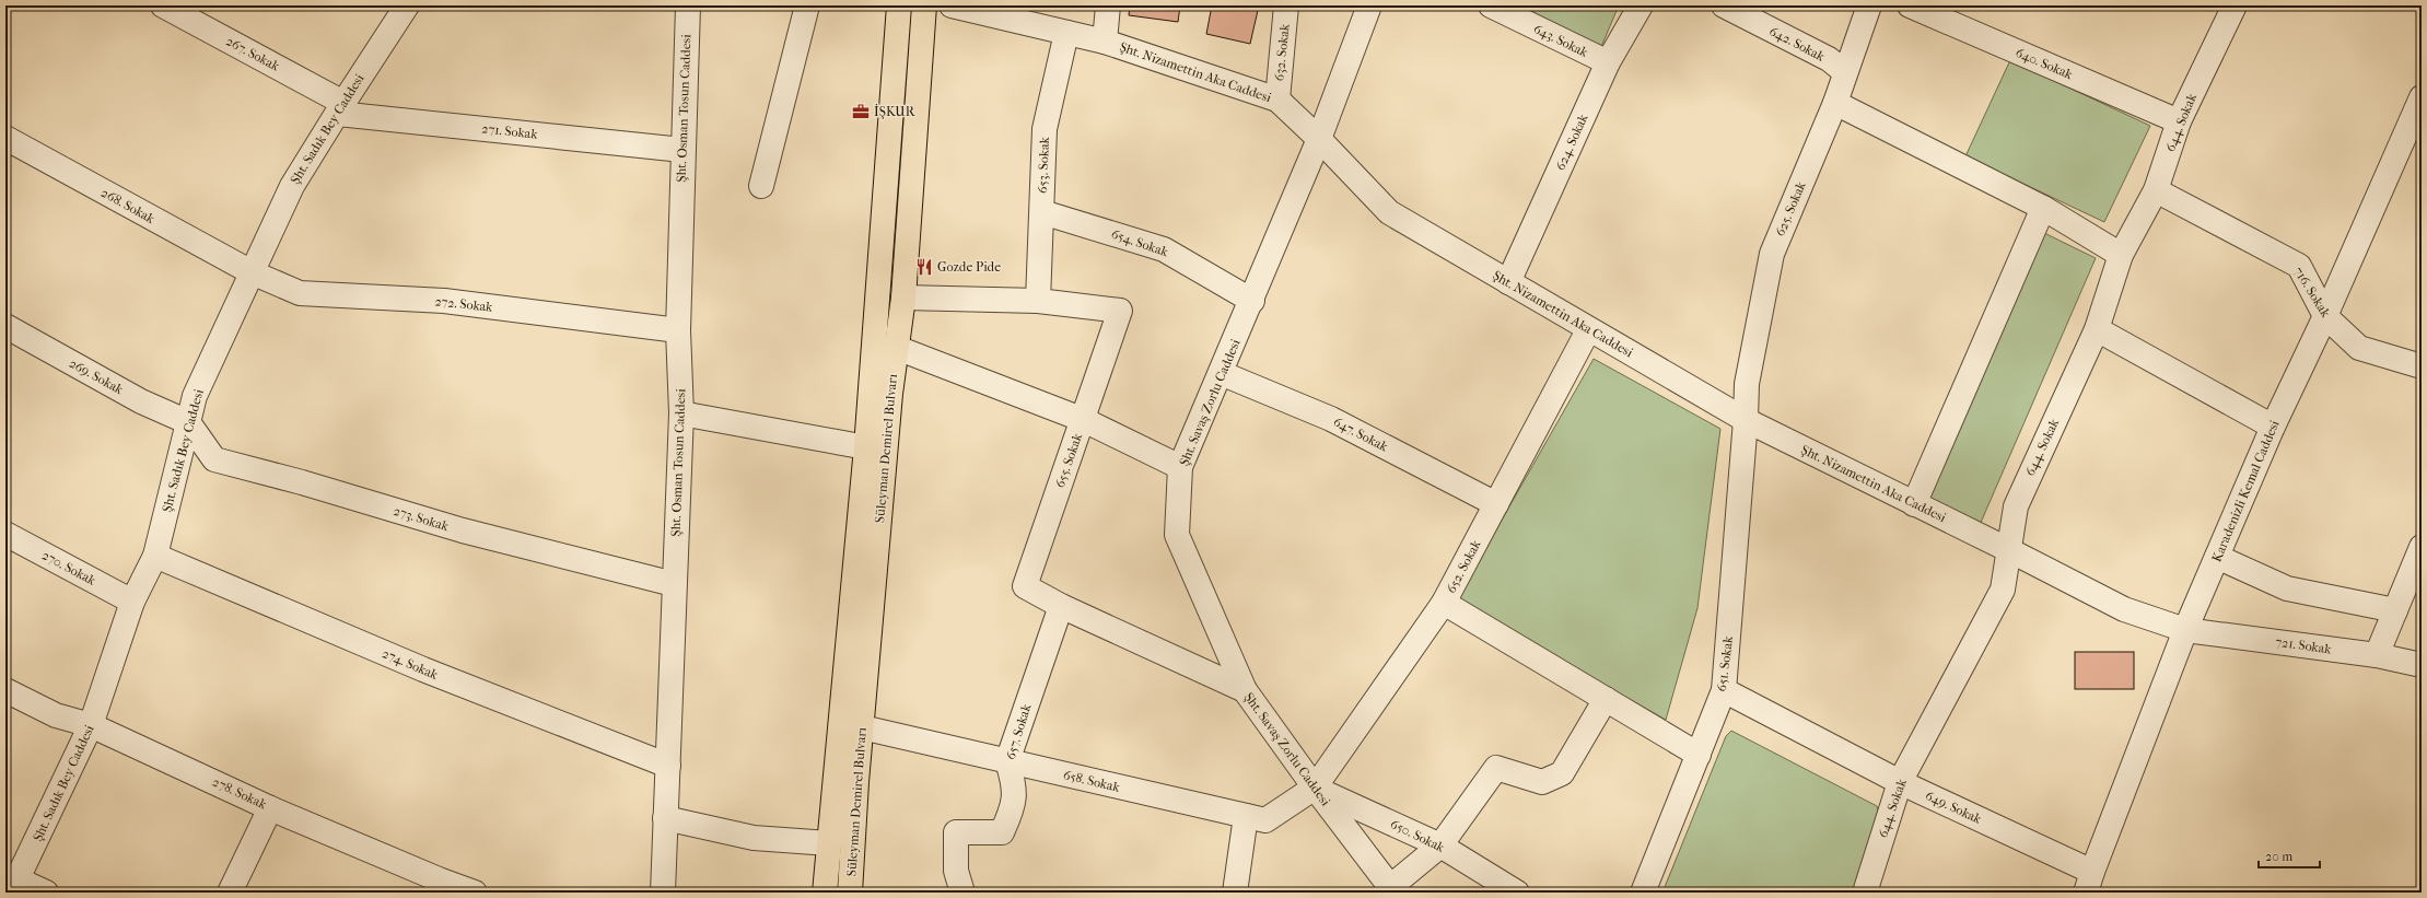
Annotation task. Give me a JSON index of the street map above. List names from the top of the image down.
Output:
{
  "streets": {
    "main road": ["Süleyman Demirel Bulvarı"],
    "street": [
      "643. Sokak",
      "642. Sokak",
      "632. Sokak",
      "267. Sokak",
      "640. Sokak",
      "Şht. Nizamettin Aka Caddesi",
      "Şht. Osman Tosun Caddesi",
      "644. Sokak",
      "Şht. Sadık Bey Caddesi",
      "271. Sokak",
      "624. Sokak",
      "653. Sokak",
      "268. Sokak",
      "625. Sokak",
      "654. Sokak",
      "716. Sokak",
      "272. Sokak",
      "269. Sokak",
      "Şht. Savaş Zorlu Caddesi",
      "647. Sokak",
      "655. Sokak",
      "Karadenizli Kemal Caddesi",
      "273. Sokak",
      "652. Sokak",
      "270. Sokak",
      "721. Sokak",
      "274. Sokak",
      "651. Sokak",
      "657. Sokak",
      "658. Sokak",
      "278. Sokak",
      "649. Sokak",
      "650. Sokak"
    ]
  },
  "crossings": [
    ["643. Sokak", "624. Sokak"],
    ["642. Sokak", "625. Sokak"],
    ["632. Sokak", "Şht. Nizamettin Aka Caddesi"],
    ["267. Sokak", "Şht. Sadık Bey Caddesi"],
    ["267. Sokak", "271. Sokak"],
    ["640. Sokak", "644. Sokak"],
    ["Şht. Nizamettin Aka Caddesi", "644. Sokak"],
    ["Şht. Nizamettin Aka Caddesi", "624. Sokak"],
    ["Şht. Nizamettin Aka Caddesi", "653. Sokak"],
    ["Şht. Nizamettin Aka Caddesi", "625. Sokak"],
    ["Şht. Nizamettin Aka Caddesi", "Şht. Savaş Zorlu Caddesi"],
    ["Şht. Nizamettin Aka Caddesi", "Karadenizli Kemal Caddesi"],
    ["Şht. Nizamettin Aka Caddesi", "652. Sokak"],
    ["Şht. Nizamettin Aka Caddesi", "721. Sokak"],
    ["Şht. Nizamettin Aka Caddesi", "651. Sokak"],
    ["Şht. Osman Tosun Caddesi", "271. Sokak"],
    ["Şht. Osman Tosun Caddesi", "272. Sokak"],
    ["Şht. Osman Tosun Caddesi", "273. Sokak"],
    ["Şht. Osman Tosun Caddesi", "274. Sokak"],
    ["644. Sokak", "716. Sokak"],
    ["644. Sokak", "649. Sokak"],
    ["Şht. Sadık Bey Caddesi", "271. Sokak"],
    ["Şht. Sadık Bey Caddesi", "268. Sokak"],
    ["Şht. Sadık Bey Caddesi", "272. Sokak"],
    ["Şht. Sadık Bey Caddesi", "269. Sokak"],
    ["Şht. Sadık Bey Caddesi", "273. Sokak"],
    ["Şht. Sadık Bey Caddesi", "270. Sokak"],
    ["Şht. Sadık Bey Caddesi", "274. Sokak"],
    ["Şht. Sadık Bey Caddesi", "278. Sokak"],
    ["653. Sokak", "654. Sokak"],
    ["653. Sokak", "655. Sokak"],
    ["268. Sokak", "272. Sokak"],
    ["625. Sokak", "651. Sokak"],
    ["654. Sokak", "Şht. Savaş Zorlu Caddesi"],
    ["716. Sokak", "Karadenizli Kemal Caddesi"],
    ["269. Sokak", "273. Sokak"],
    ["Şht. Savaş Zorlu Caddesi", "647. Sokak"],
    ["Şht. Savaş Zorlu Caddesi", "655. Sokak"],
    ["Şht. Savaş Zorlu Caddesi", "652. Sokak"],
    ["Şht. Savaş Zorlu Caddesi", "658. Sokak"],
    ["Şht. Savaş Zorlu Caddesi", "650. Sokak"],
    ["647. Sokak", "652. Sokak"],
    ["Süleyman Demirel Bulvarı", "655. Sokak"],
    ["Süleyman Demirel Bulvarı", "658. Sokak"],
    ["655. Sokak", "657. Sokak"],
    ["Karadenizli Kemal Caddesi", "721. Sokak"],
    ["Karadenizli Kemal Caddesi", "649. Sokak"],
    ["652. Sokak", "658. Sokak"],
    ["652. Sokak", "650. Sokak"],
    ["651. Sokak", "649. Sokak"],
    ["657. Sokak", "658. Sokak"],
    ["658. Sokak", "650. Sokak"]
  ],
  "places": {
    "office": ["İŞKUR"],
    "restaurant": ["Gozde Pide"]
  },
  "scale_bar": "20 m"
}
